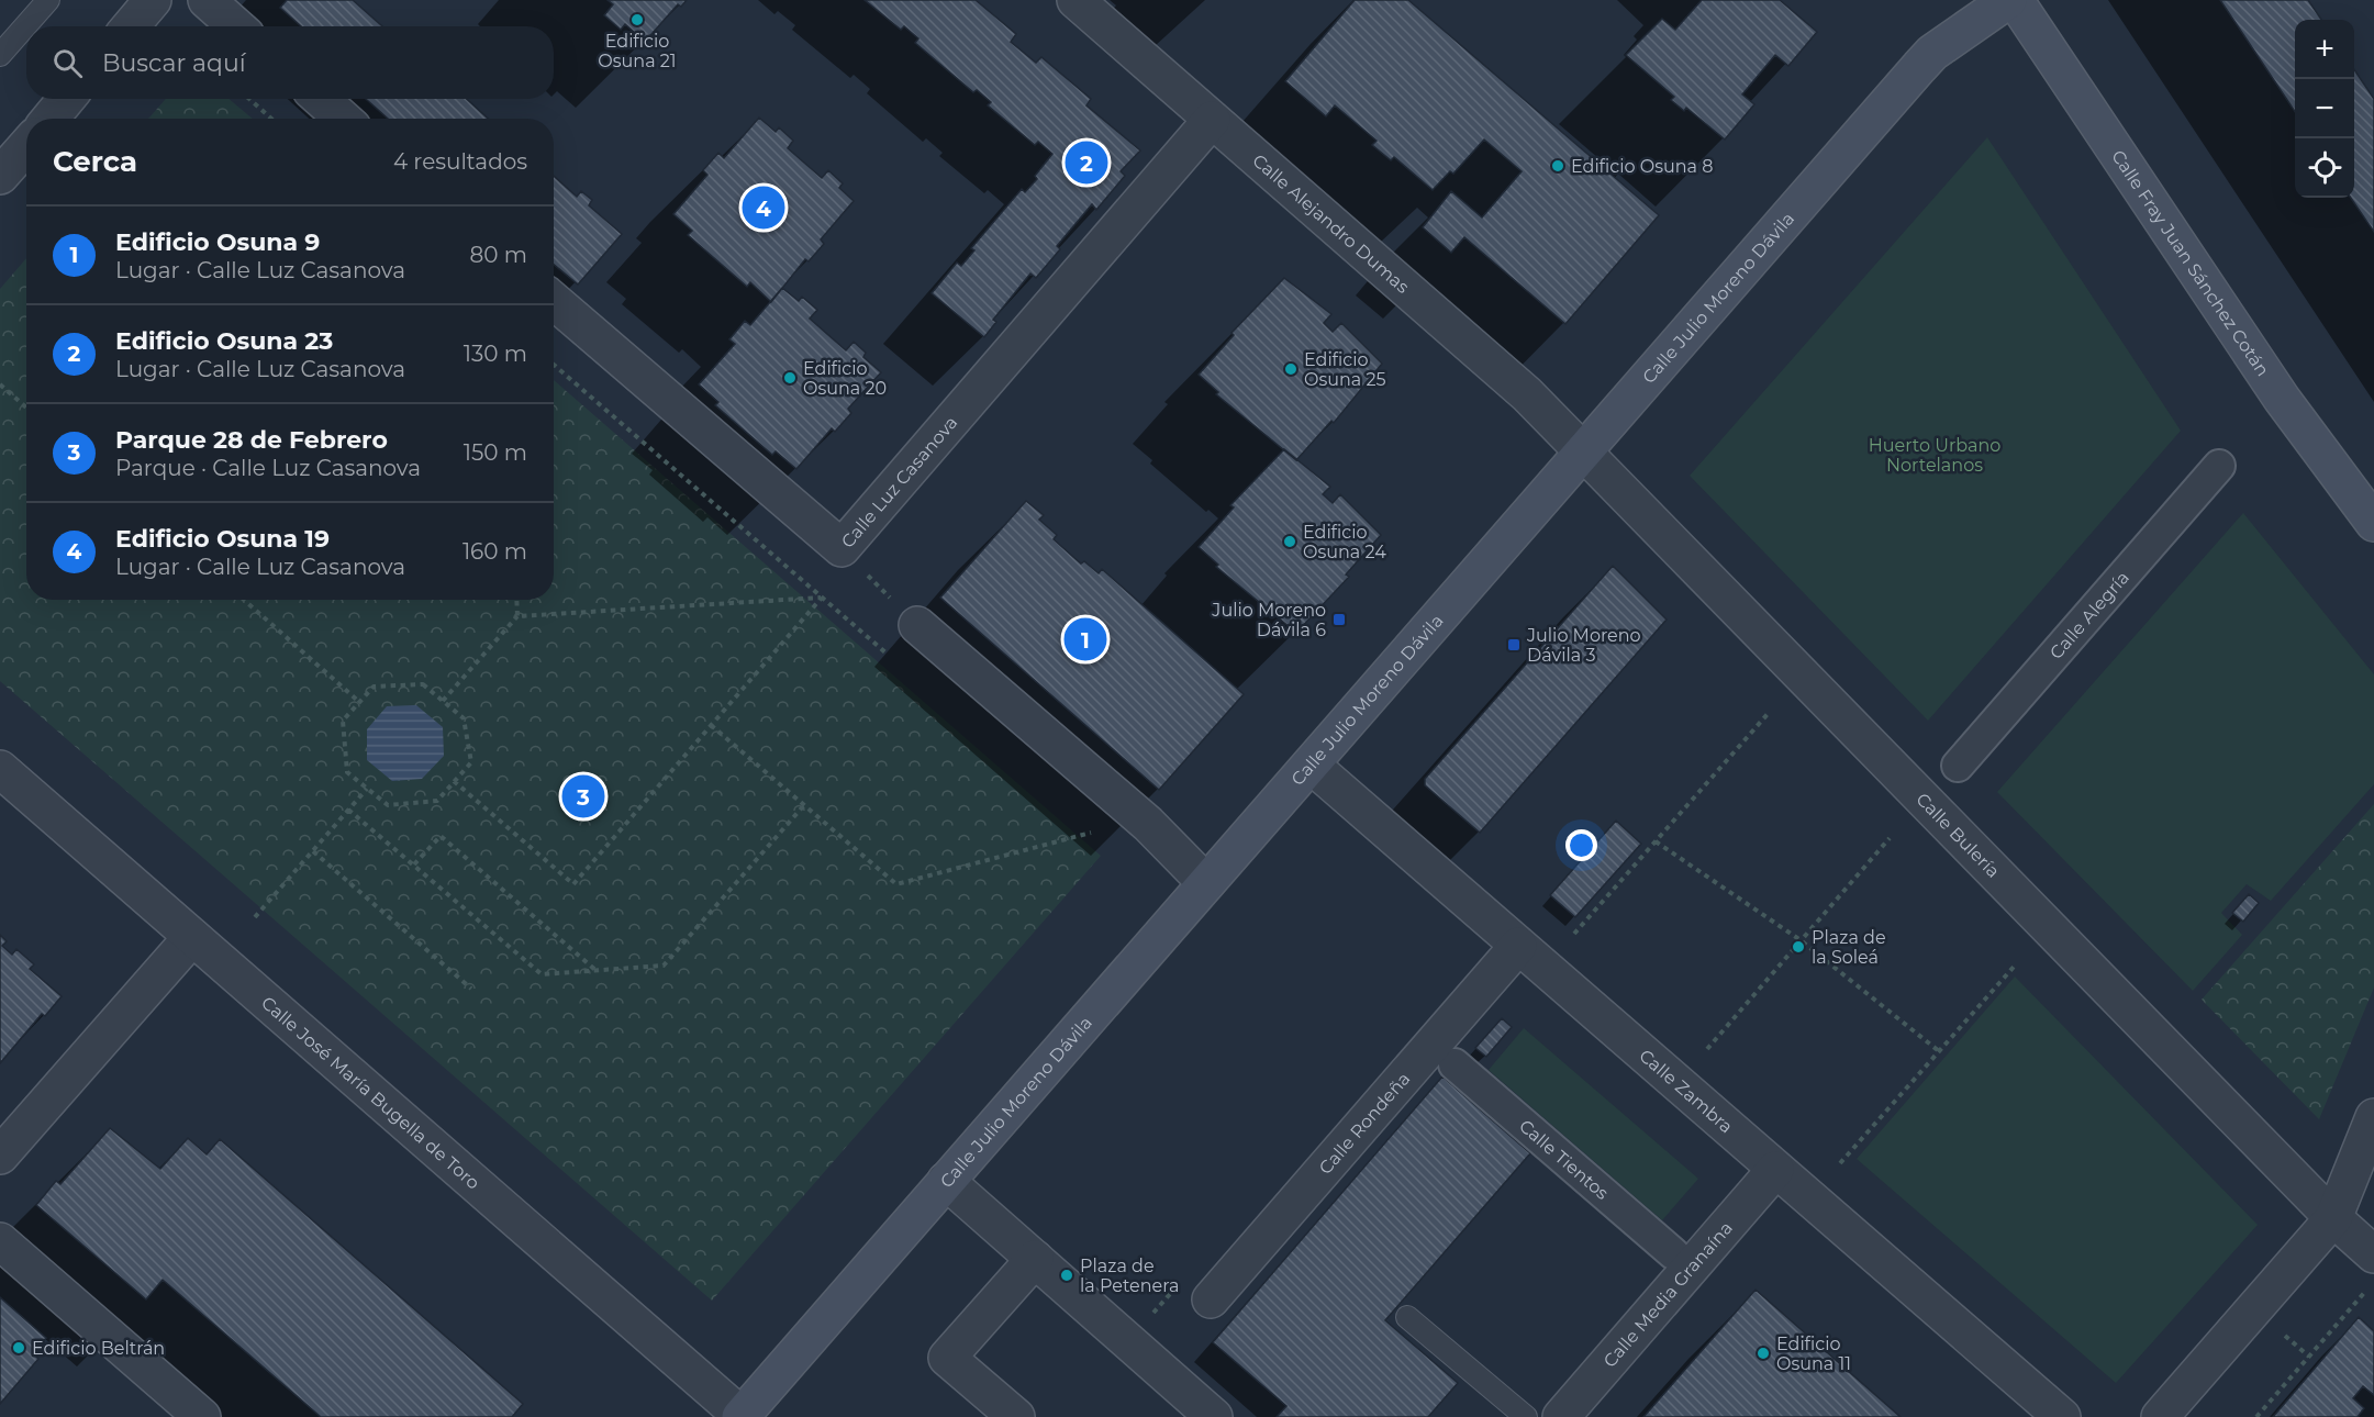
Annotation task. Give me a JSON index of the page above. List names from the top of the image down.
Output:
{
  "streets": {
    "main road": ["Calle Fray Juan Sánchez Cotán", "Calle Julio Moreno Dávila"],
    "street": [
      "Calle Alejandro Dumas",
      "Calle Luz Casanova",
      "Calle Alegría",
      "Calle Bulería",
      "Calle Zambra",
      "Calle José María Bugella de Toro",
      "Calle Rondeña",
      "Calle Tientos",
      "Calle Media Granaína"
    ]
  },
  "crossings": [
    ["Calle Alejandro Dumas", "Calle Julio Moreno Dávila"],
    ["Calle Alejandro Dumas", "Calle Luz Casanova"],
    ["Calle Alejandro Dumas", "Calle Bulería"],
    ["Calle Julio Moreno Dávila", "Calle Bulería"],
    ["Calle Julio Moreno Dávila", "Calle Zambra"],
    ["Calle Julio Moreno Dávila", "Calle José María Bugella de Toro"],
    ["Calle Zambra", "Calle Rondeña"],
    ["Calle Zambra", "Calle Media Granaína"]
  ],
  "parks": ["Huerto Urbano Nortelanos"],
  "places": {
    "other": [
      "Edificio Osuna 21",
      "Edificio Osuna 8",
      "Edificio Osuna 25",
      "Edificio Osuna 20",
      "Edificio Osuna 24",
      "Plaza de la Soleá",
      "Plaza de la Petenera",
      "Edificio Beltrán",
      "Edificio Osuna 11"
    ],
    "transit": ["Julio Moreno Dávila 6", "Julio Moreno Dávila 3"]
  },
  "page": {
    "map_buttons": ["+", "−"],
    "search": "Buscar aquí",
    "heading": ["Cerca", "4 resultados"],
    "pins": [
      "2",
      "4",
      "1",
      "3"
    ],
    "list": [
      {
        "mark": "1",
        "name": "Edificio Osuna 9",
        "note": "Lugar · Calle Luz Casanova",
        "value": "80 m"
      },
      {
        "mark": "2",
        "name": "Edificio Osuna 23",
        "note": "Lugar · Calle Luz Casanova",
        "value": "130 m"
      },
      {
        "mark": "3",
        "name": "Parque 28 de Febrero",
        "note": "Parque · Calle Luz Casanova",
        "value": "150 m"
      },
      {
        "mark": "4",
        "name": "Edificio Osuna 19",
        "note": "Lugar · Calle Luz Casanova",
        "value": "160 m"
      }
    ]
  }
}
